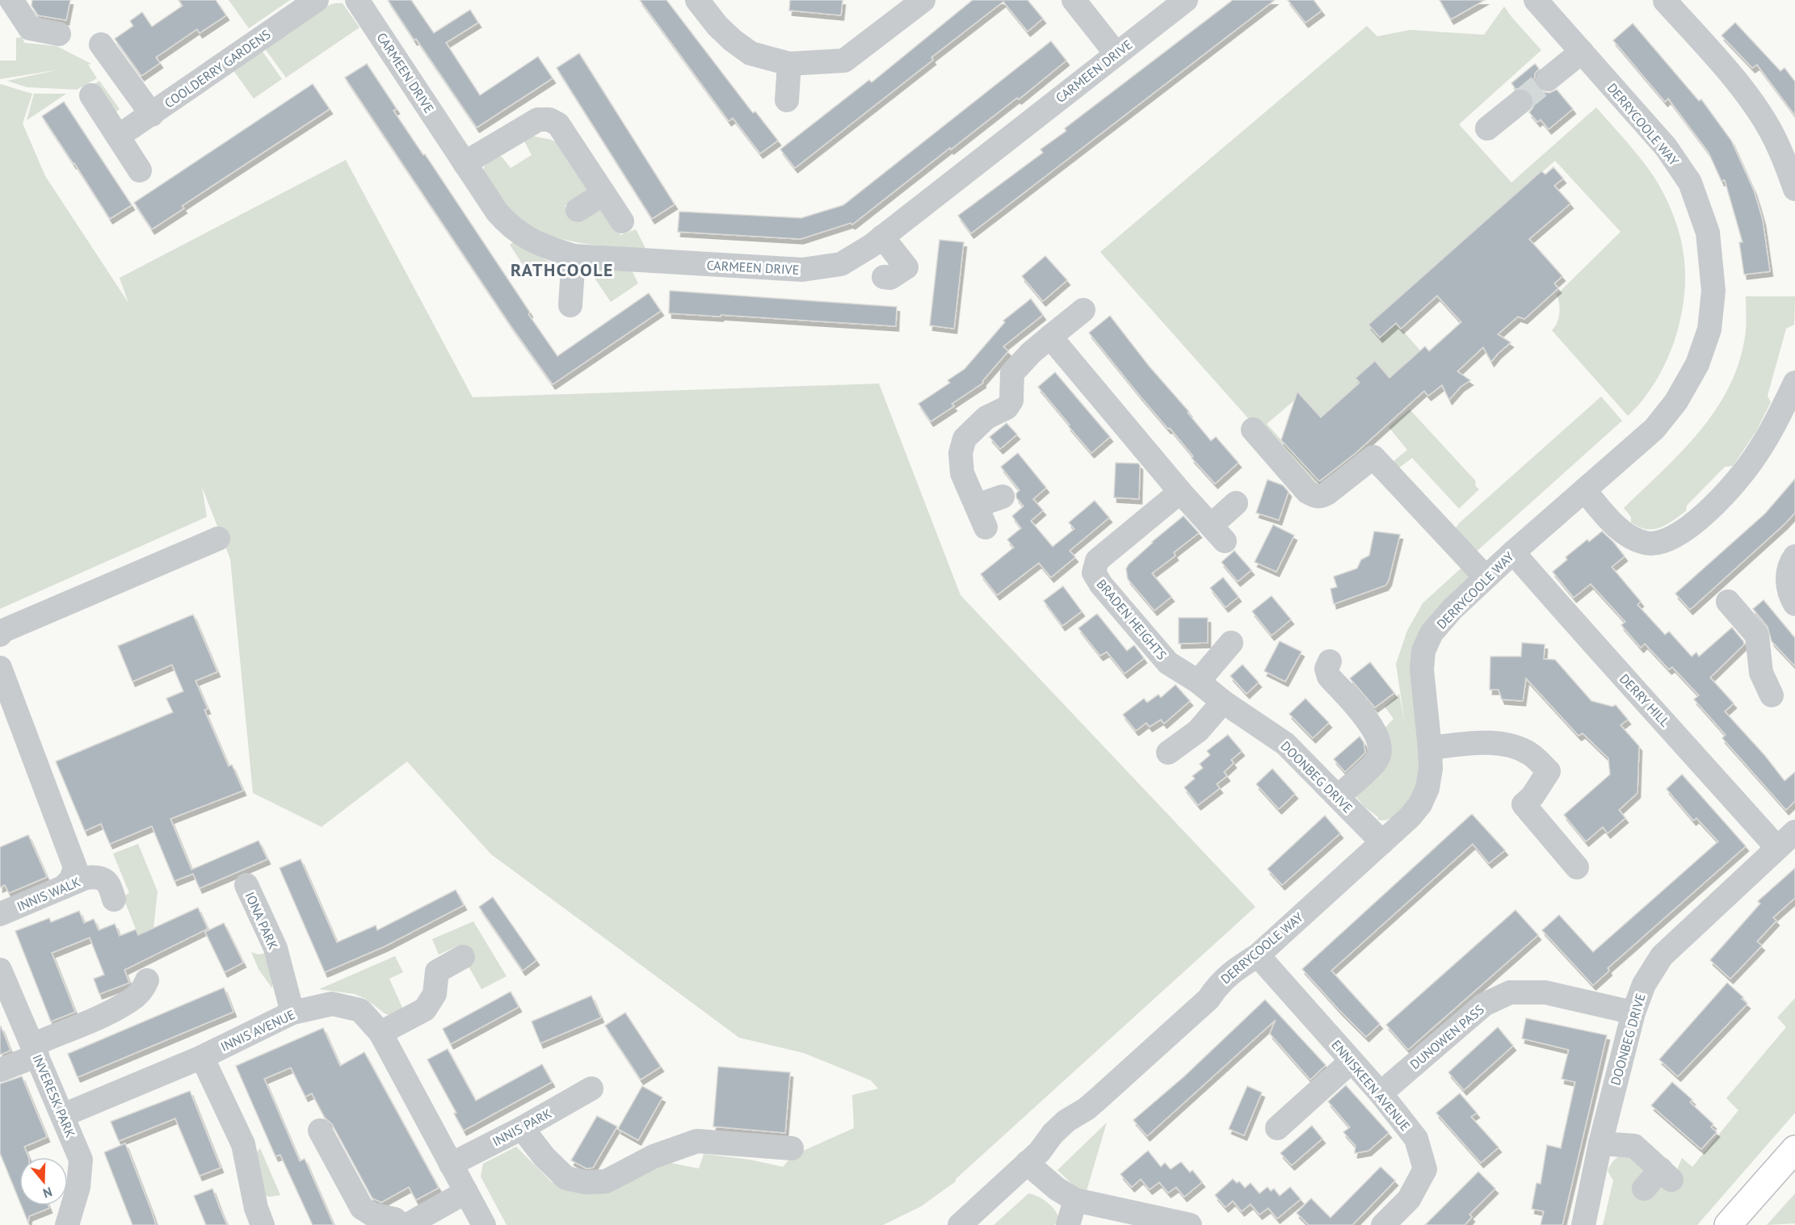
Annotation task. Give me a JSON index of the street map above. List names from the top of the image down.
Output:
{
  "streets": {
    "street": [
      "COOLDERRY GARDENS",
      "CARMEEN DRIVE",
      "DERRYCOOLE WAY",
      "BRADEN HEIGHTS",
      "DERRY HILL",
      "DOONBEG DRIVE",
      "INNIS WALK",
      "IONA PARK",
      "INNIS AVENUE",
      "DUNOWEN PASS",
      "ENNISKEEN AVENUE",
      "INVERESK PARK",
      "INNIS PARK"
    ]
  },
  "crossings": [
    ["DERRYCOOLE WAY", "DERRY HILL"],
    ["DERRYCOOLE WAY", "DOONBEG DRIVE"],
    ["DERRYCOOLE WAY", "ENNISKEEN AVENUE"],
    ["BRADEN HEIGHTS", "DOONBEG DRIVE"],
    ["DERRY HILL", "DOONBEG DRIVE"],
    ["DOONBEG DRIVE", "DUNOWEN PASS"],
    ["IONA PARK", "INNIS AVENUE"],
    ["INNIS AVENUE", "INVERESK PARK"],
    ["INNIS AVENUE", "INNIS PARK"],
    ["DUNOWEN PASS", "ENNISKEEN AVENUE"]
  ],
  "districts": ["RATHCOOLE"],
  "north": "bottom"
}
